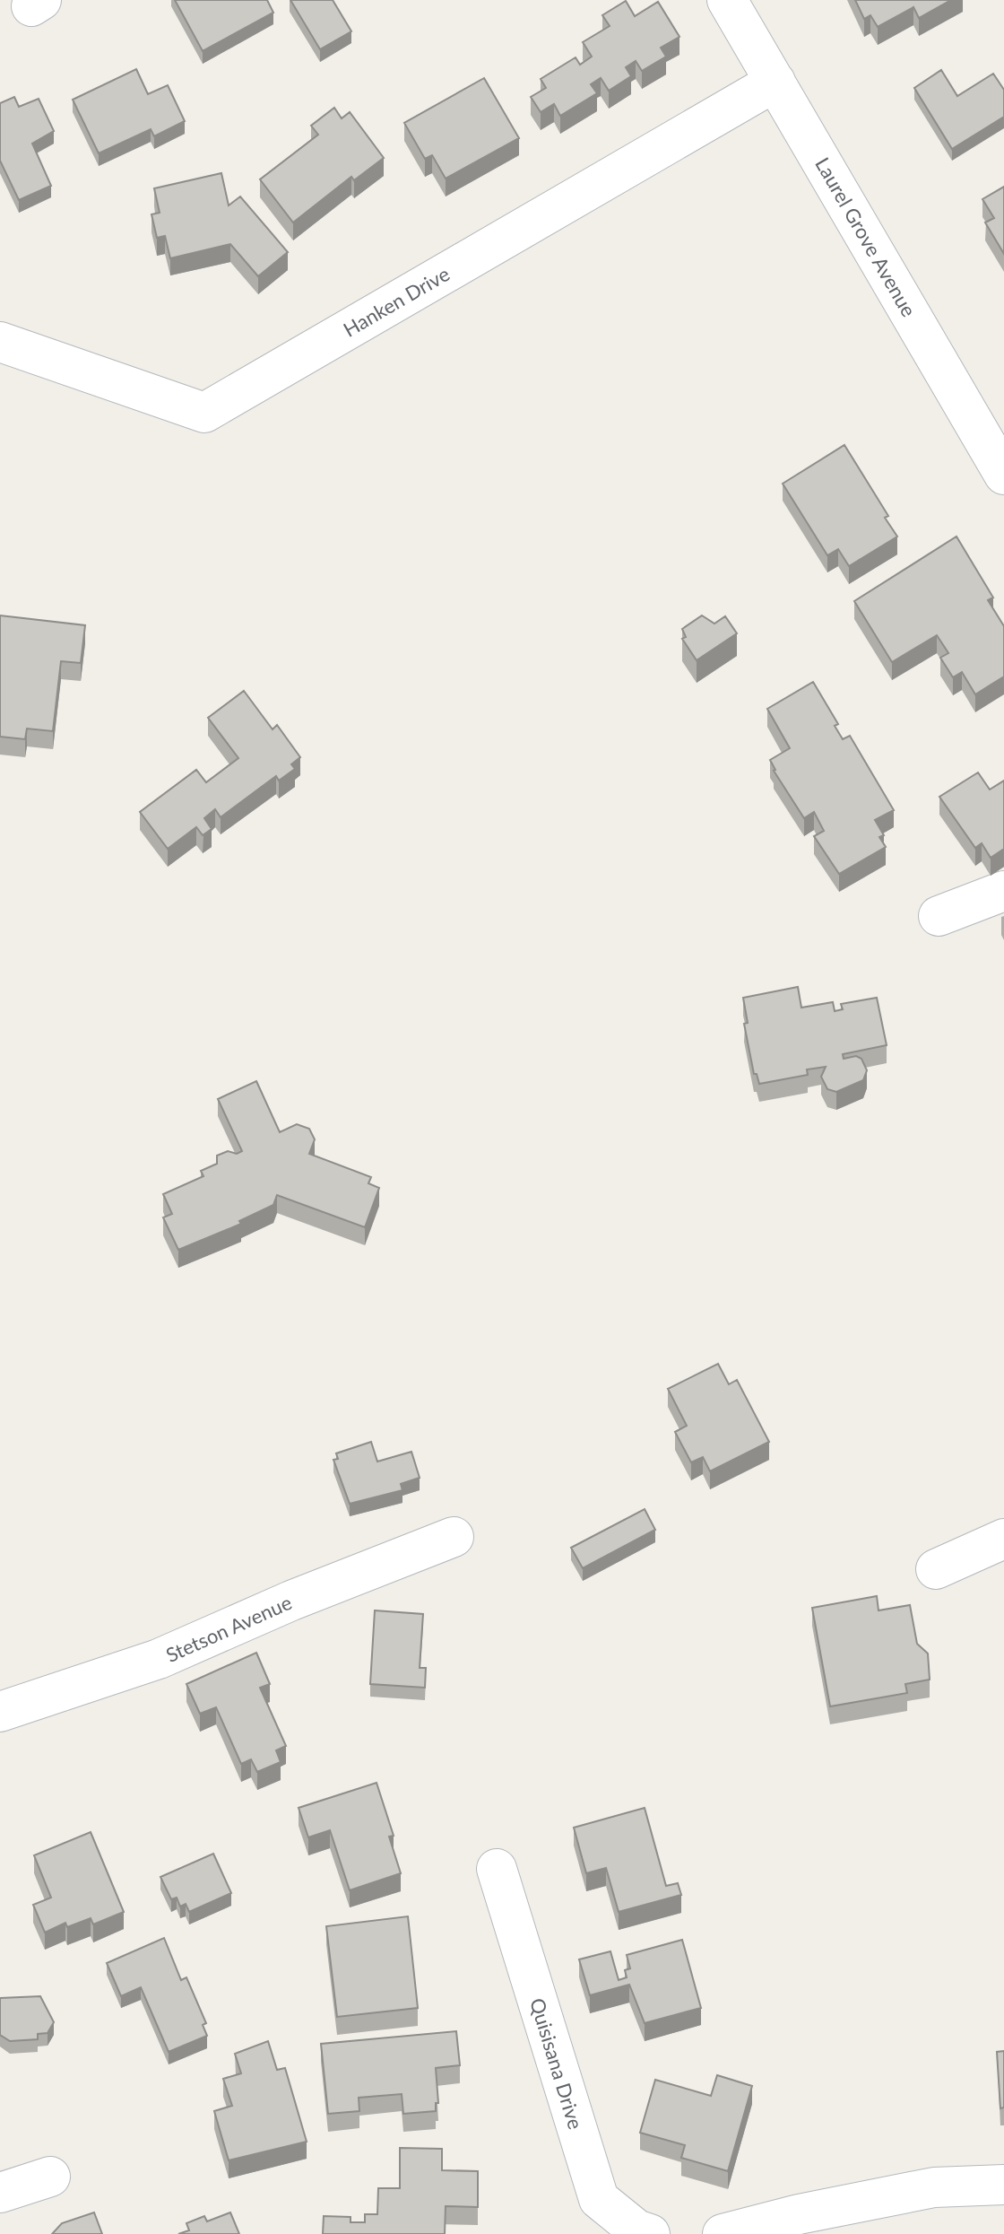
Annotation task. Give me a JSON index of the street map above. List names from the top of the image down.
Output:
{
  "streets": {
    "street": [
      "Laurel Grove Avenue",
      "Hanken Drive",
      "Stetson Avenue",
      "Quisisana Drive"
    ]
  },
  "crossings": [
    ["Laurel Grove Avenue", "Hanken Drive"]
  ]
}
